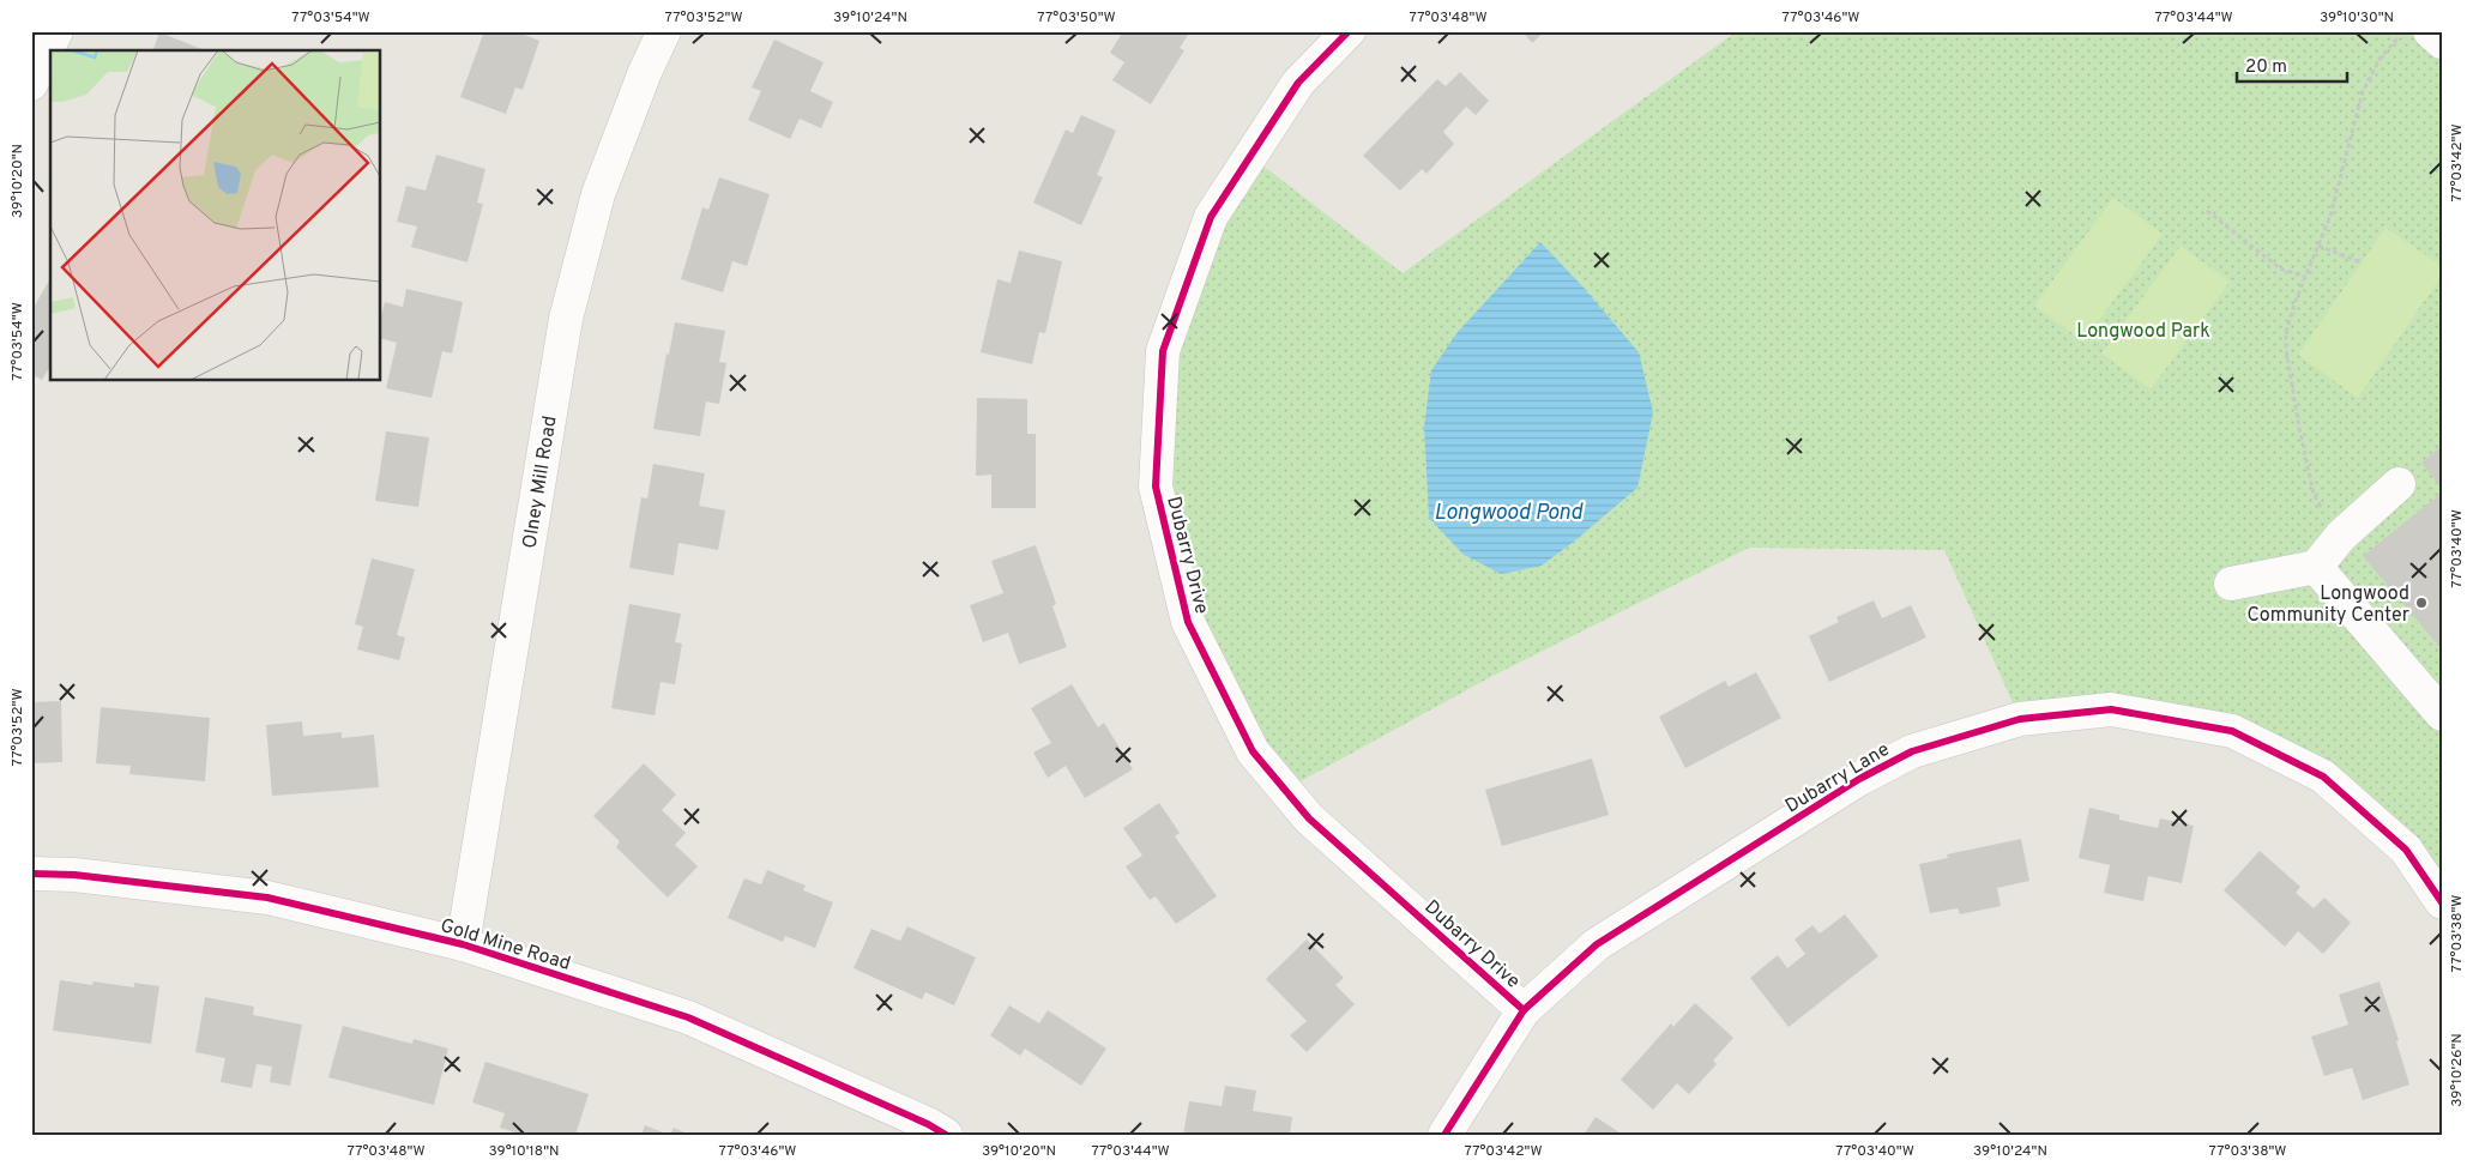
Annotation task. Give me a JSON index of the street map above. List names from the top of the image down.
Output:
{
  "streets": {
    "street": [
      "Olney Mill Road",
      "Dubarry Drive",
      "Dubarry Lane",
      "Gold Mine Road"
    ]
  },
  "crossings": [
    ["Olney Mill Road", "Gold Mine Road"],
    ["Dubarry Drive", "Dubarry Lane"]
  ],
  "water": ["Longwood Pond"],
  "parks": ["Longwood Park"],
  "places": ["Longwood Community Center"],
  "scale_bar": "20 m",
  "coordinates": [
    "77°03'54\"W",
    "77°03'52\"W",
    "39°10'24\"N",
    "77°03'50\"W",
    "77°03'48\"W",
    "77°03'46\"W",
    "77°03'44\"W",
    "39°10'30\"N",
    "77°03'42\"W",
    "39°10'20\"N",
    "77°03'40\"W",
    "77°03'38\"W",
    "39°10'26\"N",
    "39°10'18\"N"
  ]
}
